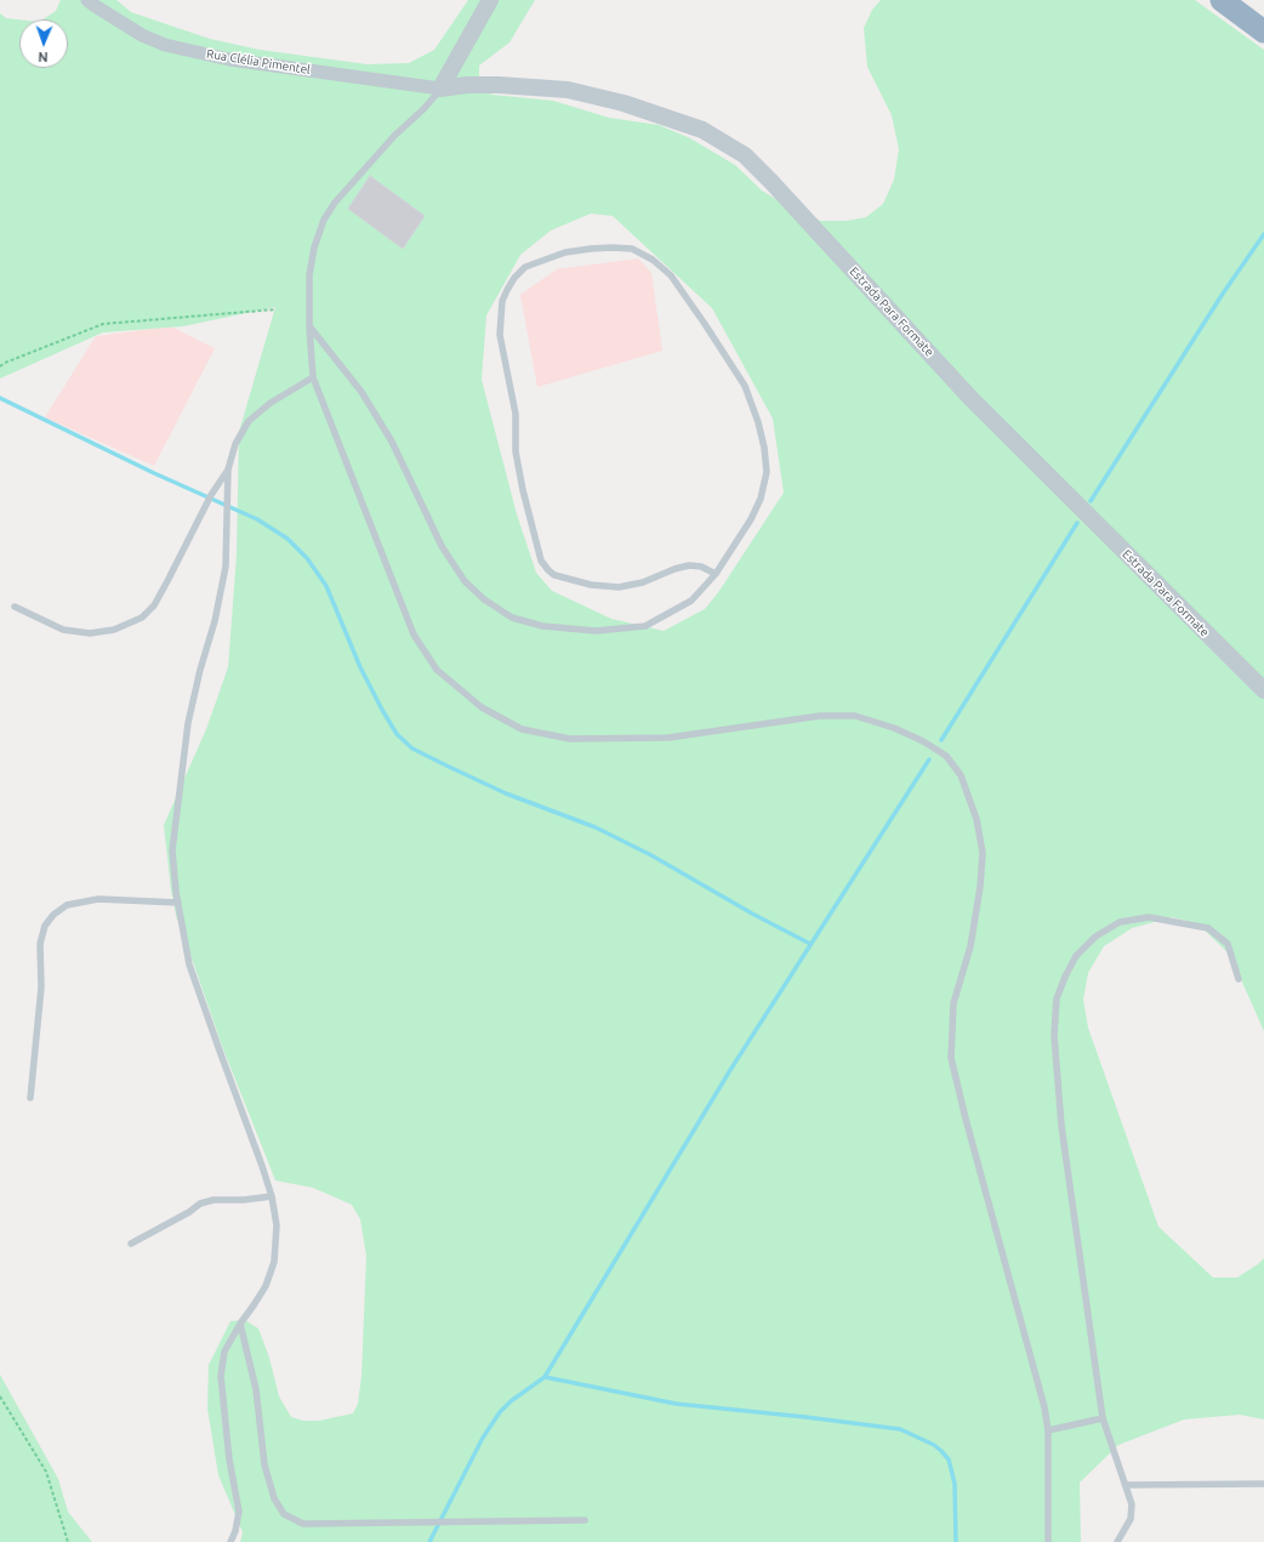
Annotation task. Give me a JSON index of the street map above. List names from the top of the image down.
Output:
{
  "streets": {
    "street": ["Rua Clélia Pimentel", "Estrada Para Formate"]
  },
  "crossings": [
    ["Rua Clélia Pimentel", "Estrada Para Formate"]
  ],
  "north": "bottom"
}
